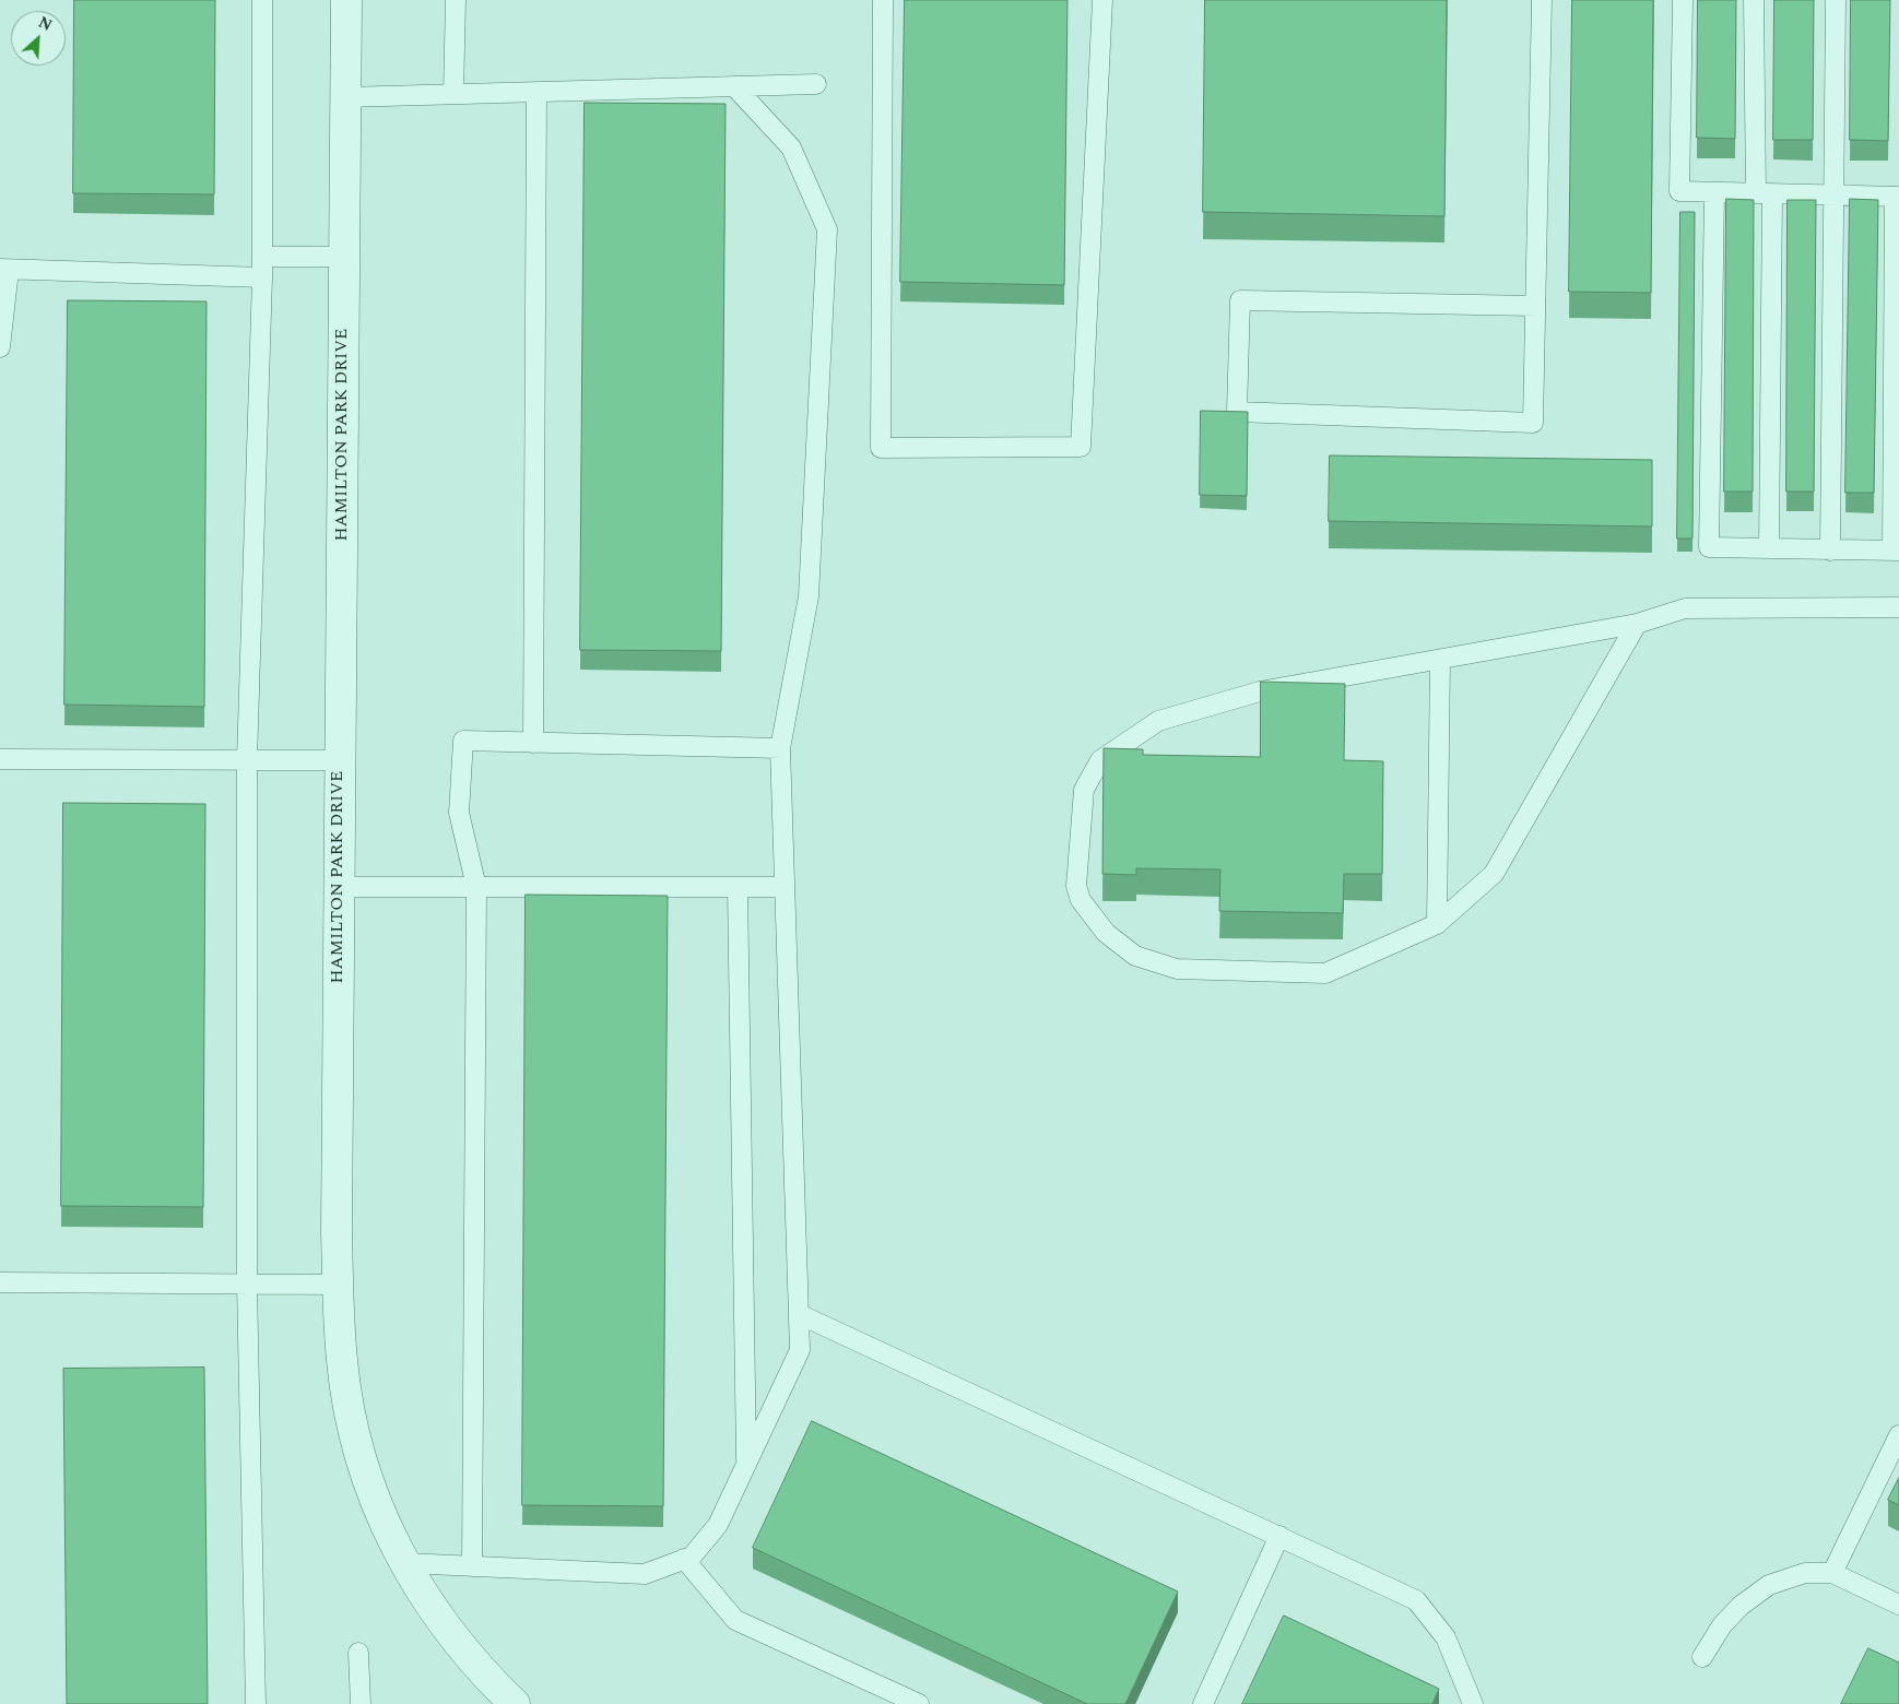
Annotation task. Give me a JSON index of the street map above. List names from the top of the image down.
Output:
{
  "streets": {
    "street": ["HAMILTON PARK DRIVE"]
  },
  "north": "top right"
}
